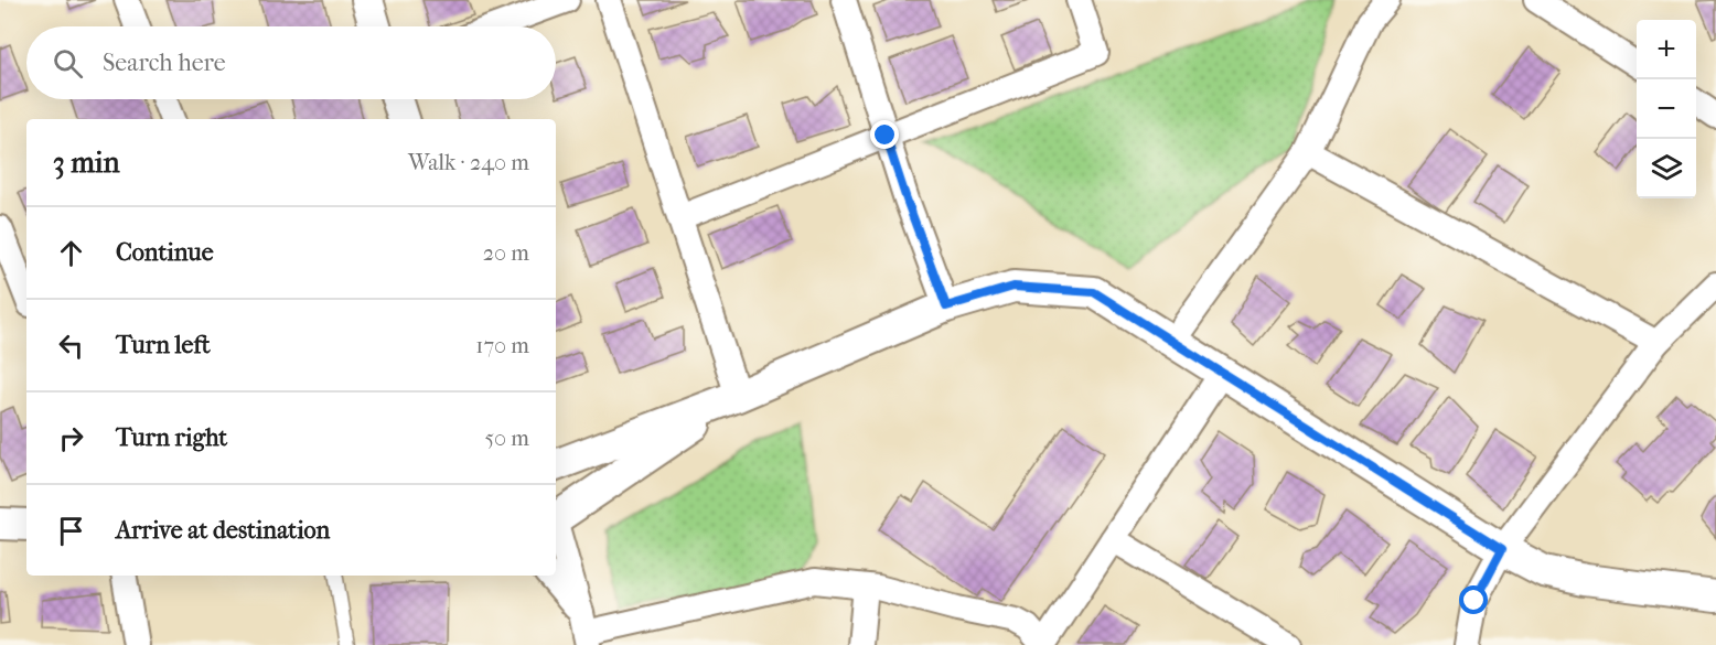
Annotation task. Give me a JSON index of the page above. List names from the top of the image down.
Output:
{
  "page": {
    "map_buttons": ["+", "−"],
    "search": "Search here",
    "heading": ["3 min", "Walk · 240 m"],
    "list": [
      ["Continue", "20 m"],
      ["Turn left", "170 m"],
      ["Turn right", "50 m"],
      "Arrive at destination"
    ]
  }
}
